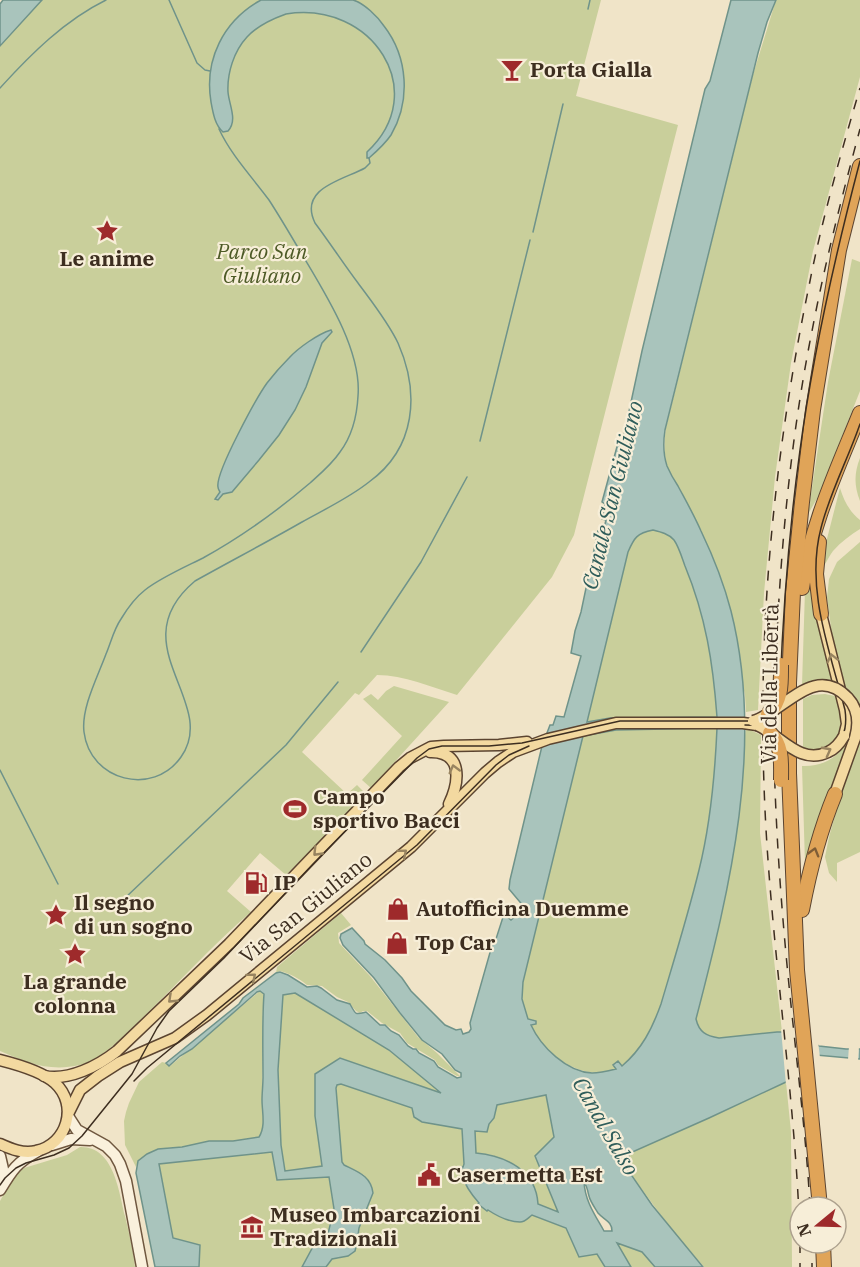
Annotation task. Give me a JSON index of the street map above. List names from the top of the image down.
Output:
{
  "streets": {
    "highway": ["Via della Libertà"],
    "main road": ["Via San Giuliano"]
  },
  "water": ["Canale San Giuliano", "Canal Salso"],
  "parks": ["Parco San Giuliano"],
  "places": {
    "bar": ["Porta Gialla"],
    "place": ["Le anime", "Il segno di un sogno", "La grande colonna"],
    "sports": ["Campo sportivo Bacci"],
    "fuel station": ["IP"],
    "shop": ["Autofficina Duemme", "Top Car"],
    "public building": ["Casermetta Est"],
    "museum": ["Museo Imbarcazioni Tradizionali"]
  },
  "north": "left"
}
